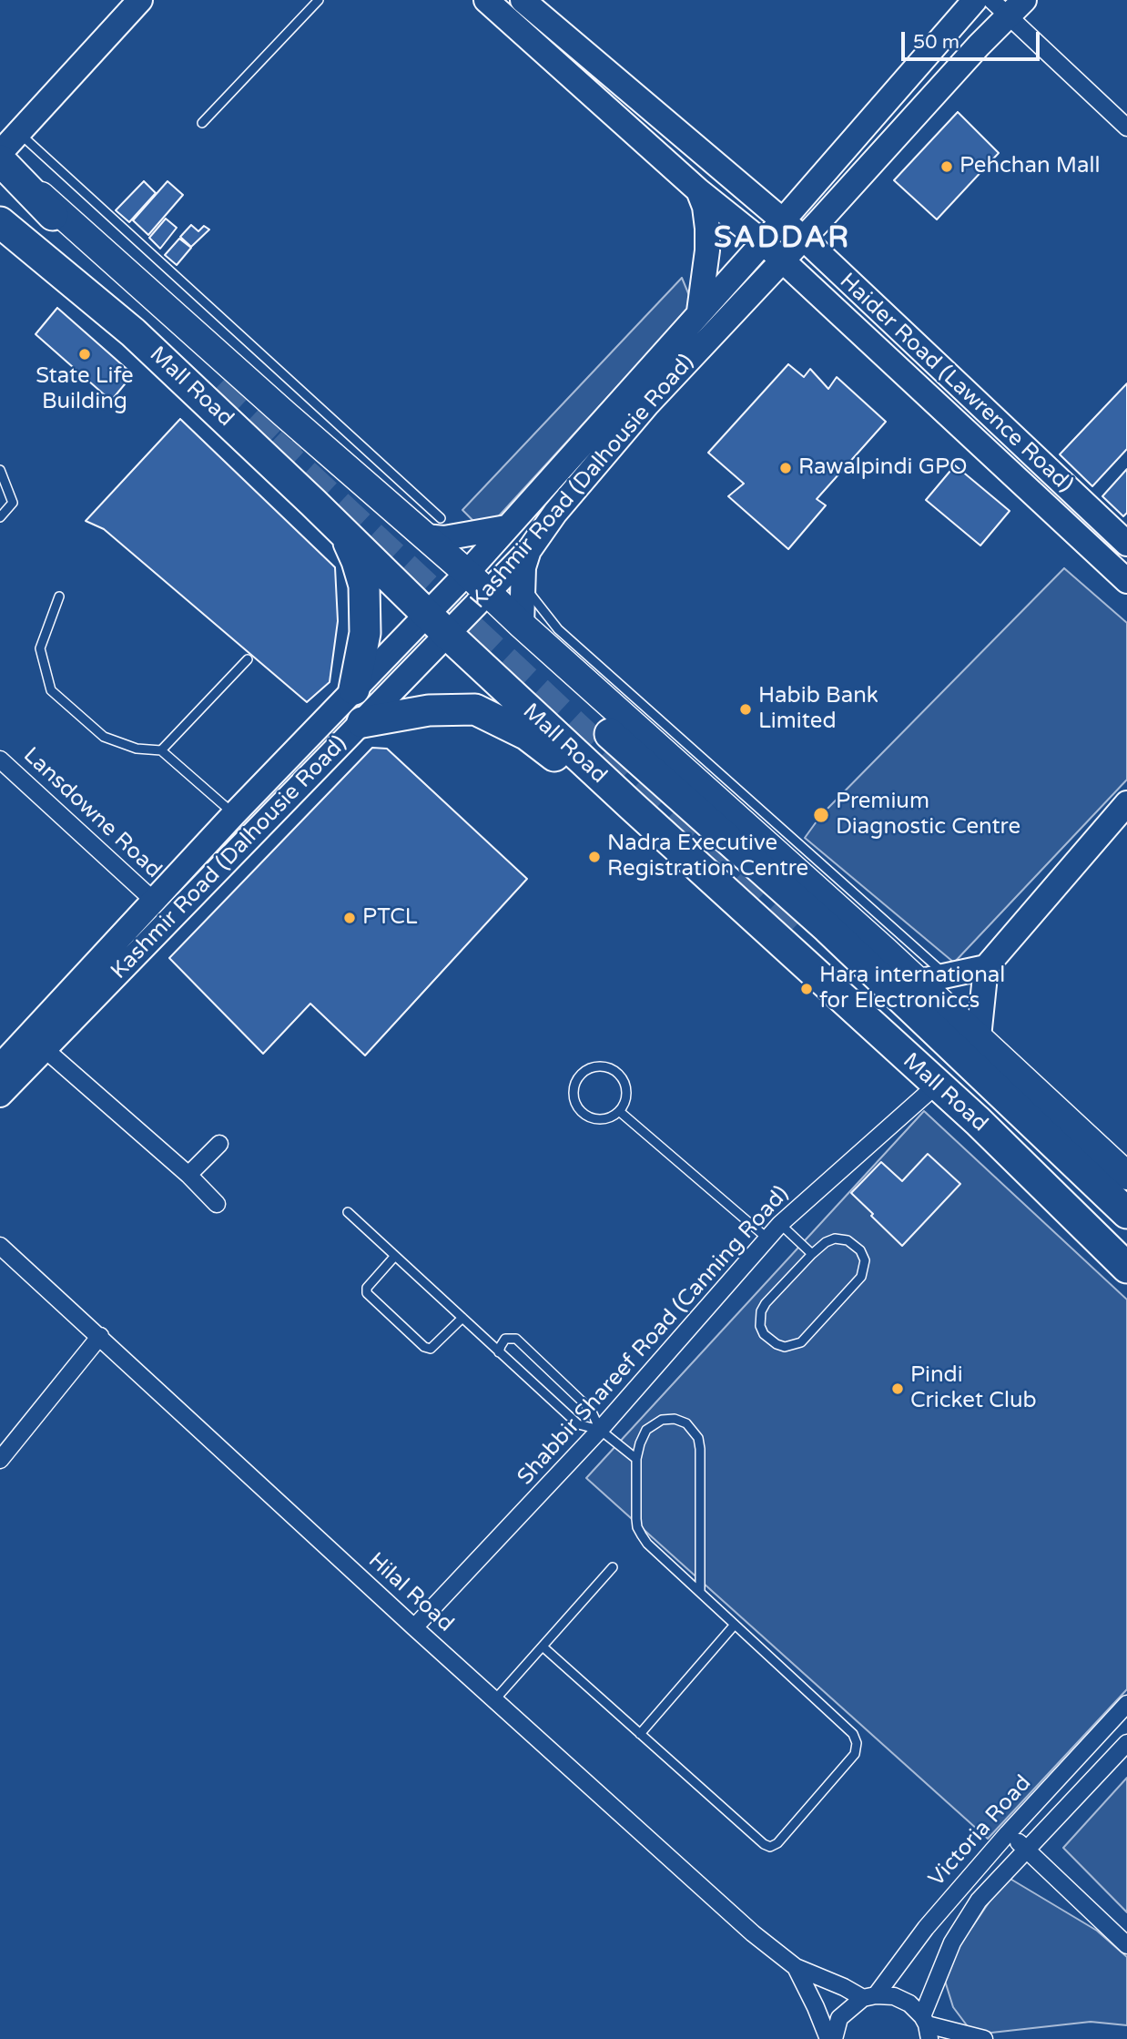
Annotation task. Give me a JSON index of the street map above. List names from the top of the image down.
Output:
{
  "streets": {
    "highway": ["Mall Road"],
    "street": [
      "Haider Road (Lawrence Road)",
      "Kashmir Road (Dalhousie Road)",
      "Lansdowne Road",
      "Shabbir Shareef Road (Canning Road)",
      "Hilal Road",
      "Victoria Road"
    ]
  },
  "crossings": [
    ["Haider Road (Lawrence Road)", "Kashmir Road (Dalhousie Road)"],
    ["Mall Road", "Kashmir Road (Dalhousie Road)"],
    ["Mall Road", "Shabbir Shareef Road (Canning Road)"],
    ["Kashmir Road (Dalhousie Road)", "Lansdowne Road"],
    ["Shabbir Shareef Road (Canning Road)", "Hilal Road"],
    ["Hilal Road", "Victoria Road"]
  ],
  "districts": ["SADDAR"],
  "places": [
    "Pehchan Mall",
    "State Life Building",
    "Rawalpindi GPO",
    "Habib Bank Limited",
    "Premium Diagnostic Centre",
    "Nadra Executive Registration Centre",
    "PTCL",
    "Hara international for Electroniccs",
    "Pindi Cricket Club"
  ],
  "scale_bar": "50 m"
}
